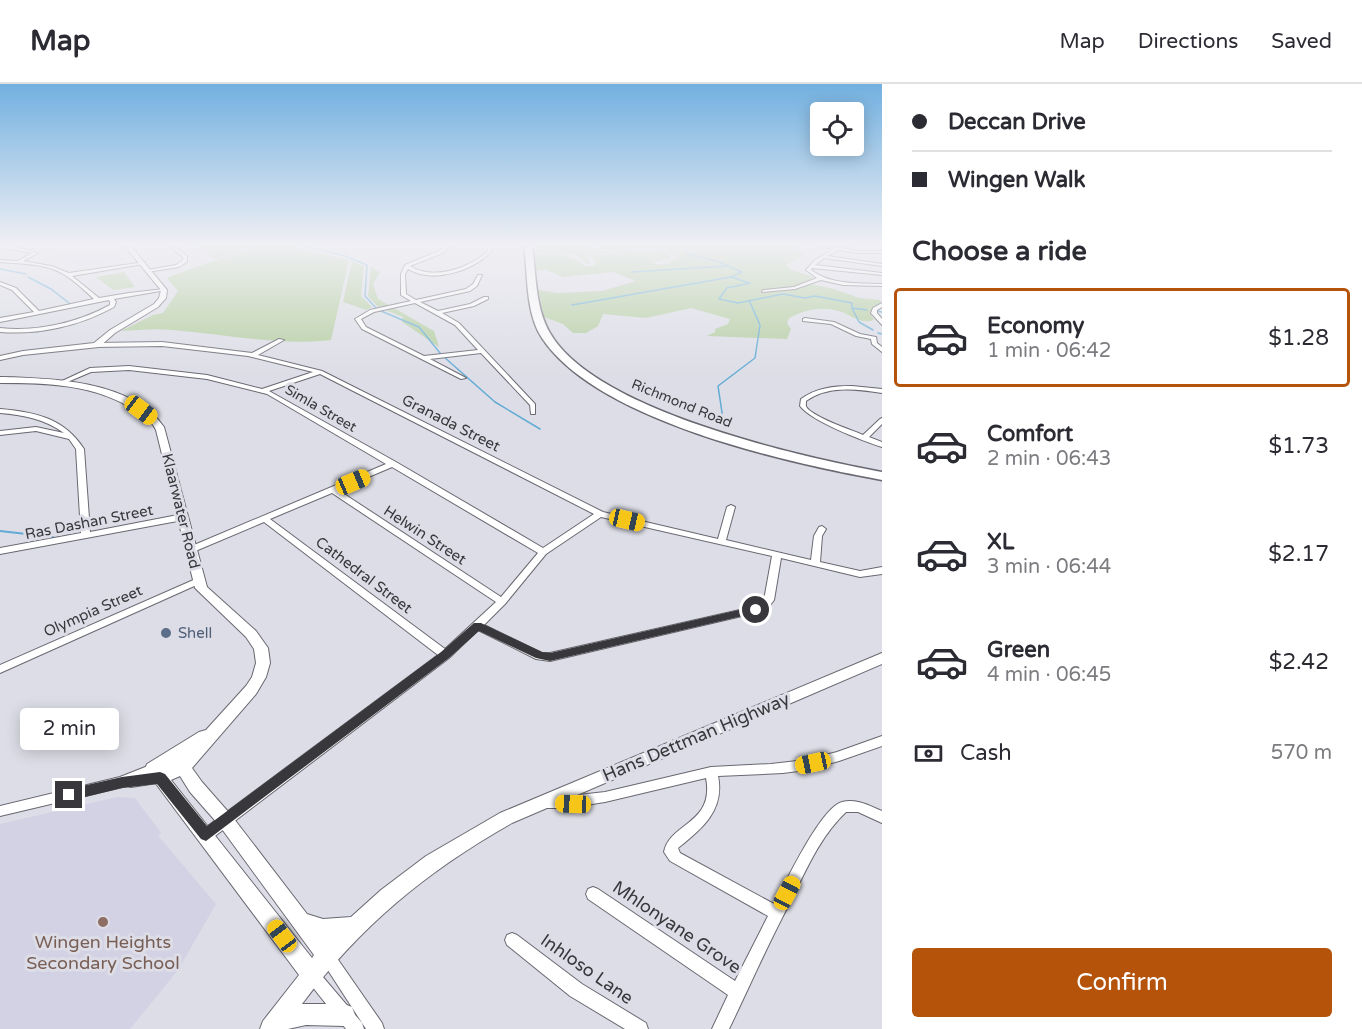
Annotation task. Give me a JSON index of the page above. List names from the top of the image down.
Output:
{
  "streets": {
    "highway": ["Richmond Road"],
    "street": [
      "Simla Street",
      "Granada Street",
      "Klaarwater Road",
      "Ras Dashan Street",
      "Helwin Street",
      "Cathedral Street",
      "Olympia Street",
      "Hans Dettman Highway",
      "Mhlonyane Grove",
      "Inhloso Lane"
    ]
  },
  "crossings": [
    ["Simla Street", "Klaarwater Road"],
    ["Klaarwater Road", "Ras Dashan Street"],
    ["Klaarwater Road", "Olympia Street"]
  ],
  "places": ["Shell", "Wingen Heights Secondary School"],
  "page": {
    "header": "Map",
    "nav": ["Map", "Directions", "Saved"],
    "banner": ["Deccan Drive", "Wingen Walk"],
    "heading": "Choose a ride",
    "list": [
      {
        "name": "Economy",
        "note": "1 min · 06:42",
        "value": "$1.28"
      },
      {
        "name": "Comfort",
        "note": "2 min · 06:43",
        "value": "$1.73"
      },
      {
        "name": "XL",
        "note": "3 min · 06:44",
        "value": "$2.17"
      },
      {
        "name": "Green",
        "note": "4 min · 06:45",
        "value": "$2.42"
      }
    ],
    "bubble": "2 min",
    "pay": ["Cash", "570 m"],
    "buttons": "Confirm"
  }
}
